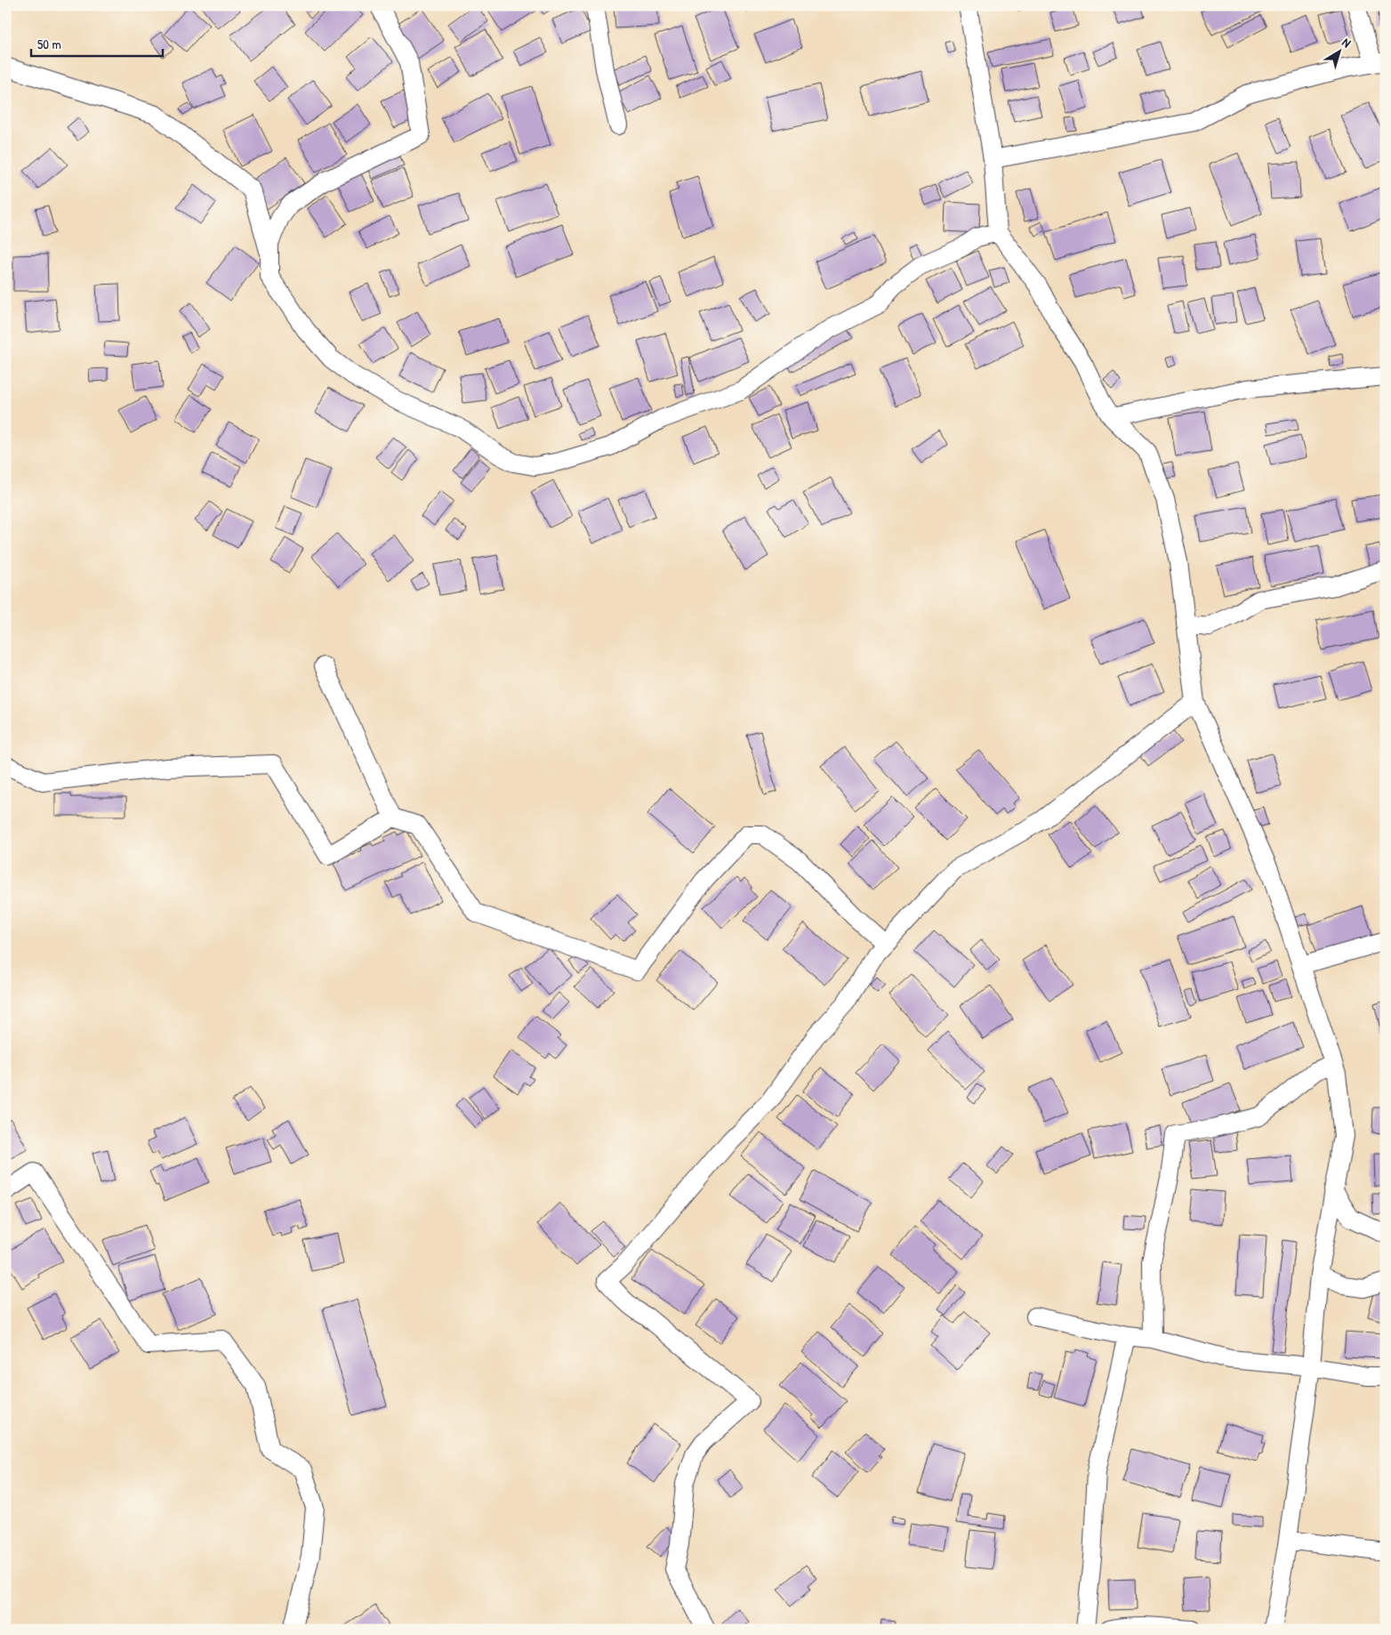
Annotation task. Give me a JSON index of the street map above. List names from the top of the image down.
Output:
{
  "scale_bar": "50 m",
  "north": "top right"
}
